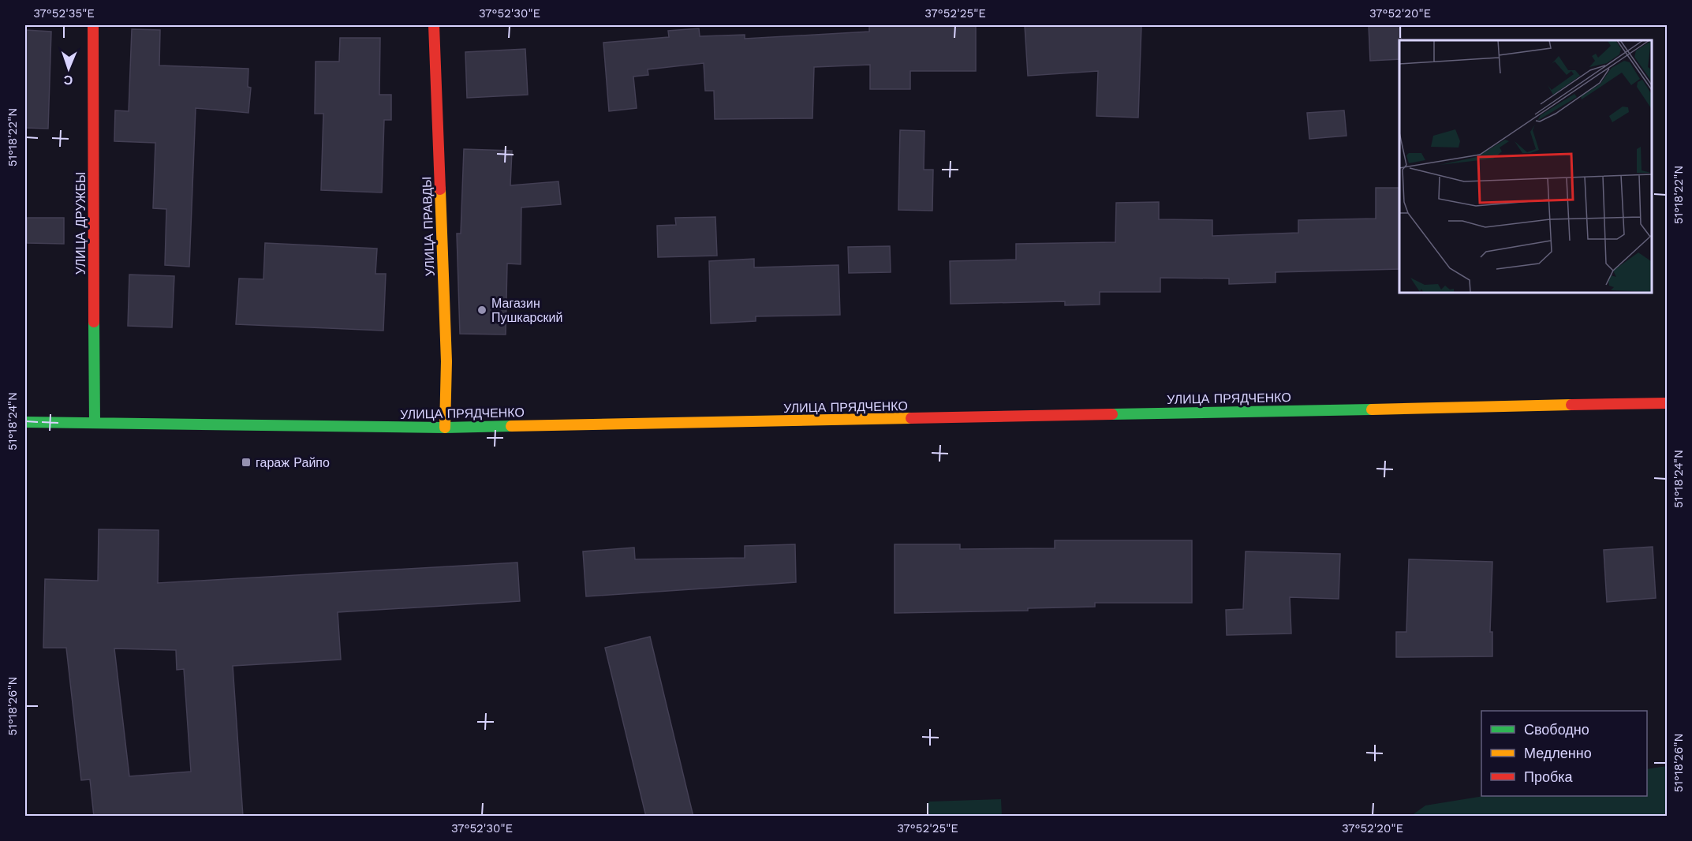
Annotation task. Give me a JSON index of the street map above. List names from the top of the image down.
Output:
{
  "streets": {
    "main road": ["УЛИЦА ДРУЖБЫ", "УЛИЦА ПРАВДЫ", "УЛИЦА ПРЯДЧЕНКО"]
  },
  "crossings": [
    ["УЛИЦА ДРУЖБЫ", "УЛИЦА ПРЯДЧЕНКО"],
    ["УЛИЦА ПРАВДЫ", "УЛИЦА ПРЯДЧЕНКО"]
  ],
  "places": {
    "other": ["Магазин Пушкарский"],
    "transit": ["гараж Райпо"]
  },
  "legend": ["Свободно", "Медленно", "Пробка"],
  "north": "bottom",
  "coordinates": [
    "37°52'35\"E",
    "37°52'30\"E",
    "37°52'25\"E",
    "37°52'20\"E",
    "51°18'22\"N",
    "51°18'24\"N",
    "51°18'26\"N"
  ]
}
